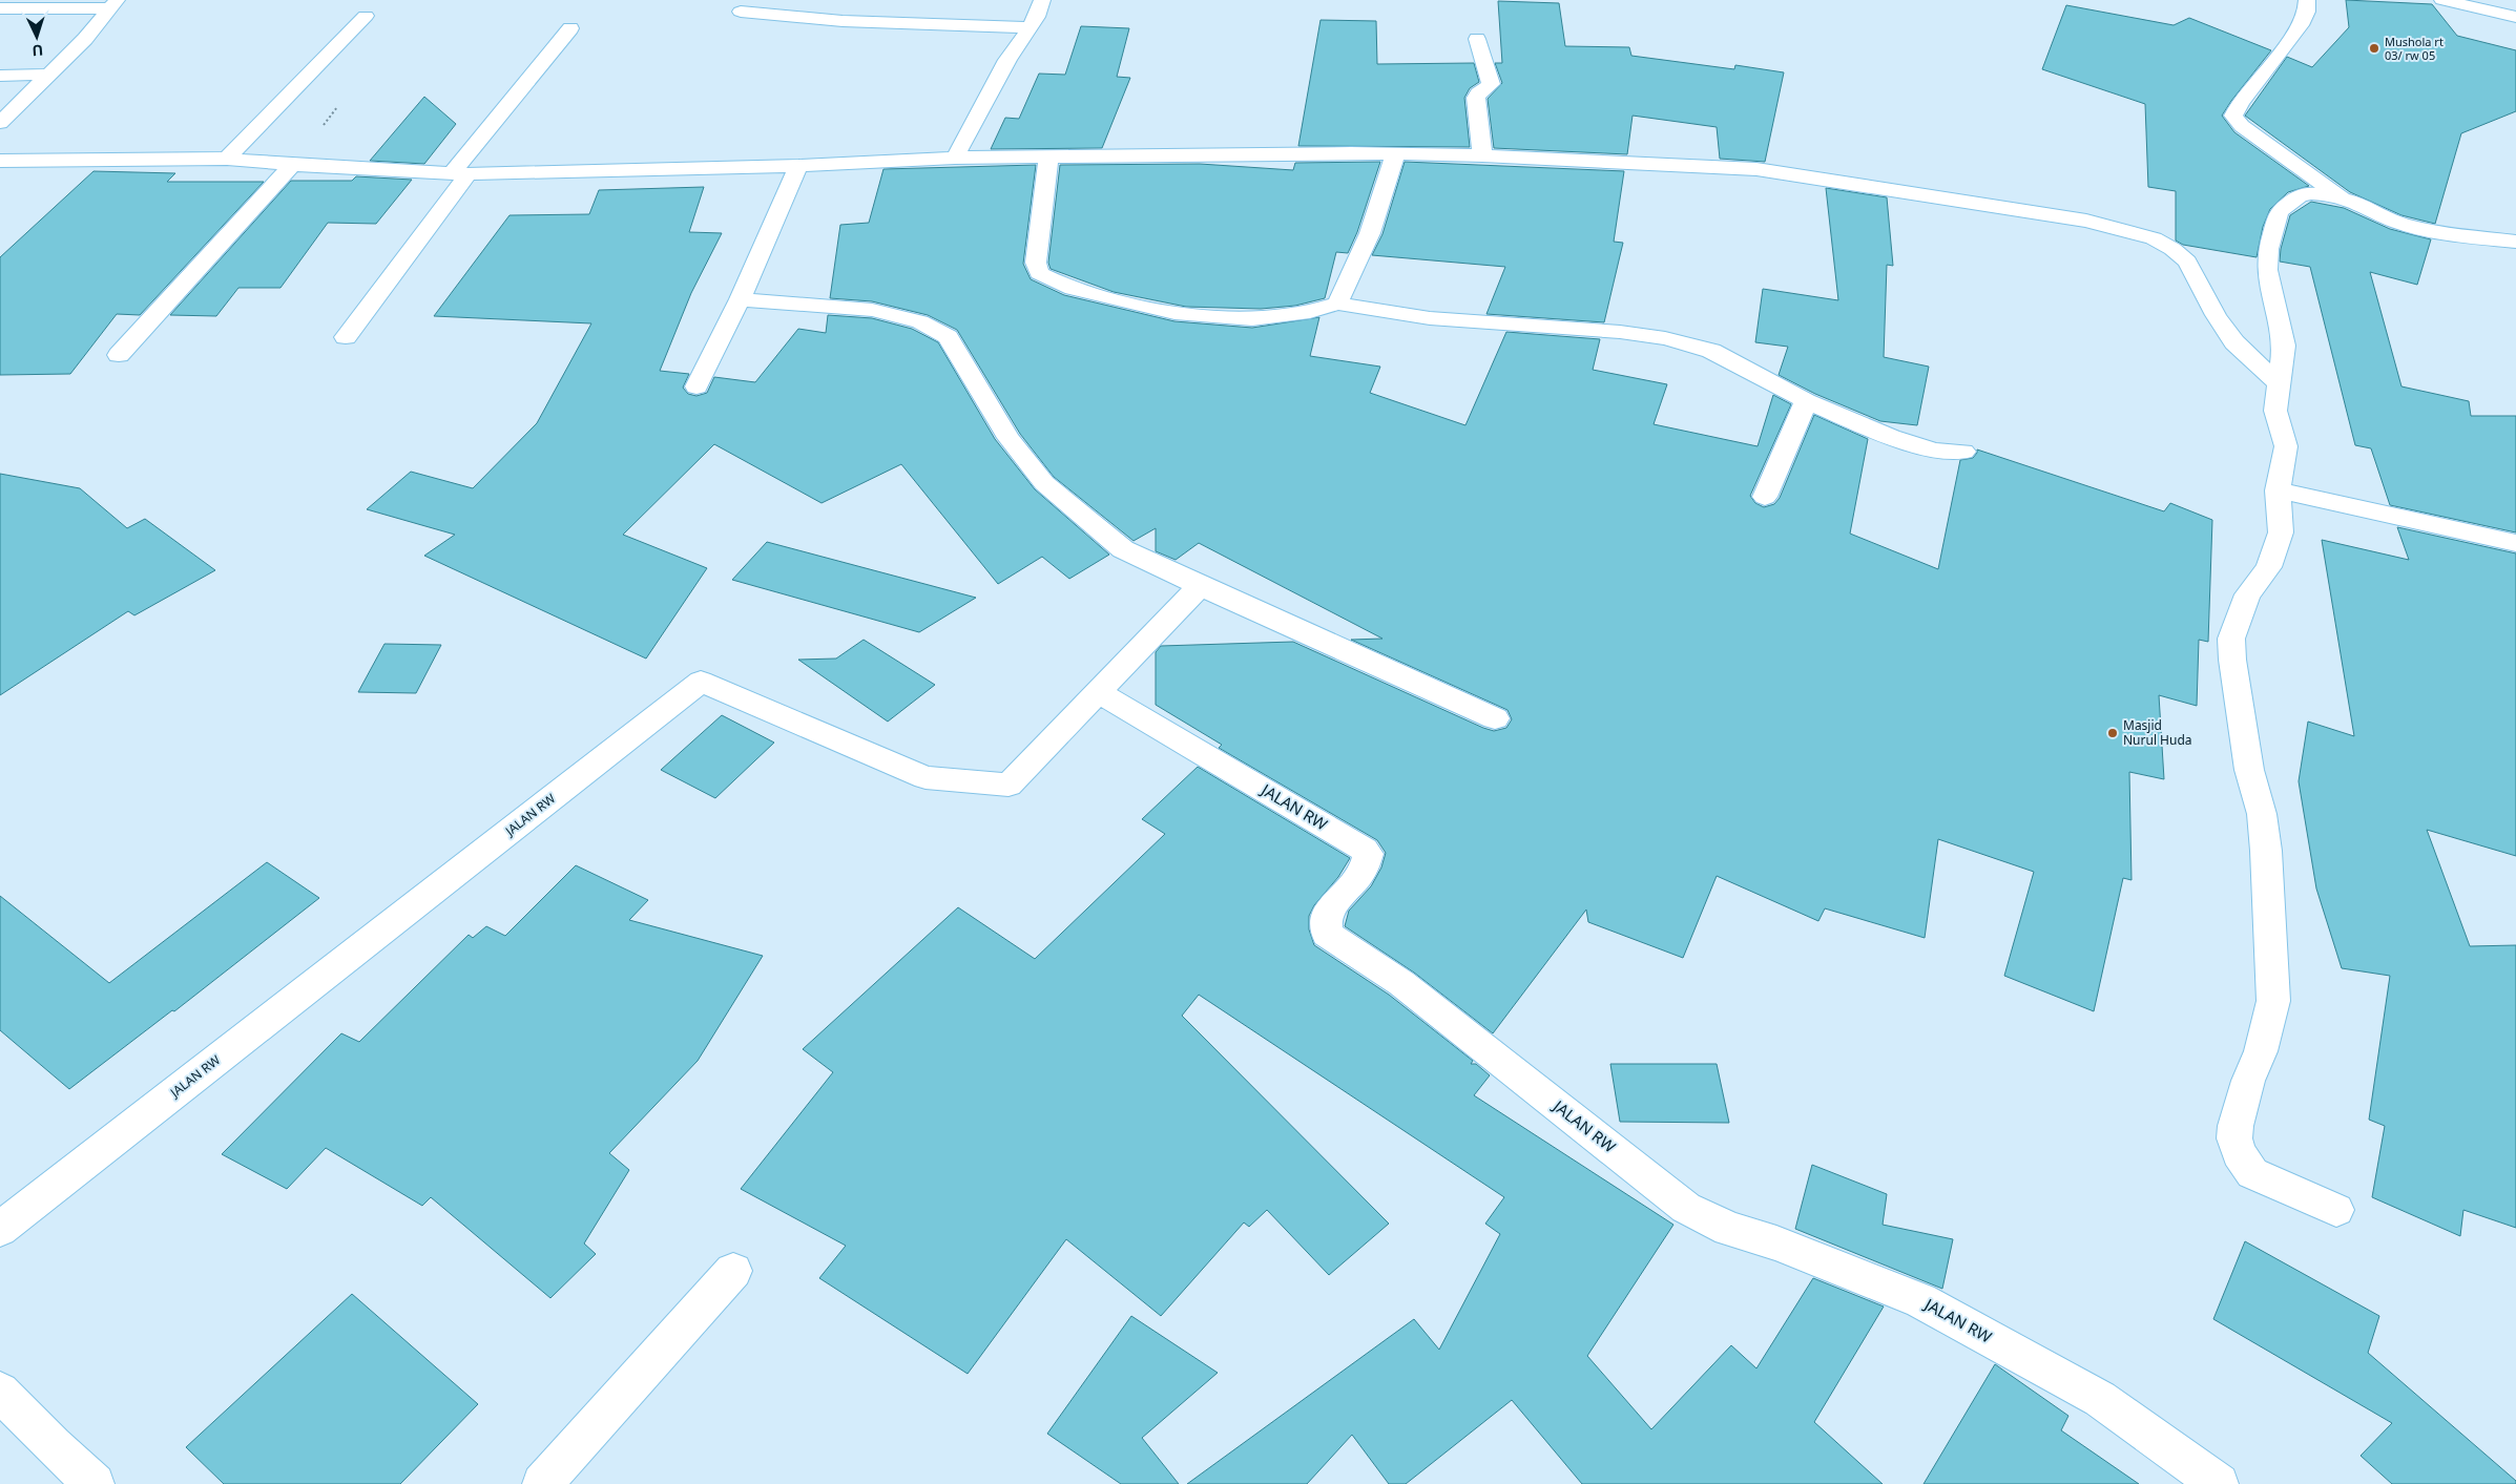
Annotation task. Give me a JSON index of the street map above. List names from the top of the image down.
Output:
{
  "streets": {
    "street": ["JALAN RW"]
  },
  "places": ["Mushola rt 03/ rw 05", "Masjid Nurul Huda"],
  "north": "bottom"
}
